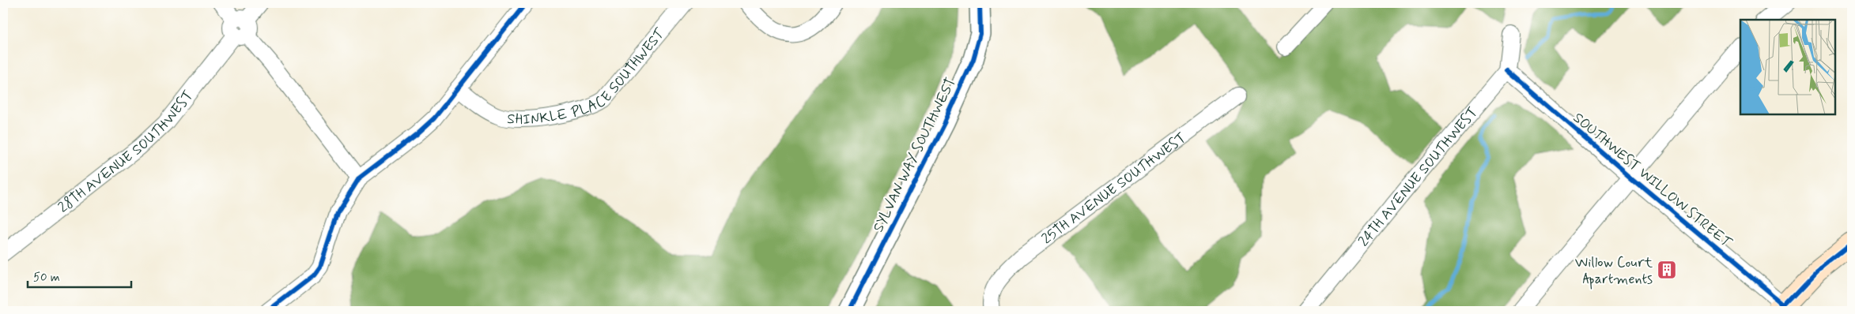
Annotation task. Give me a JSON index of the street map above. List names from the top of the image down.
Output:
{
  "streets": {
    "street": [
      "SHINKLE PLACE SOUTHWEST",
      "28TH AVENUE SOUTHWEST",
      "SYLVAN WAY SOUTHWEST",
      "24TH AVENUE SOUTHWEST",
      "SOUTHWEST WILLOW STREET",
      "25TH AVENUE SOUTHWEST"
    ]
  },
  "crossings": [
    ["24TH AVENUE SOUTHWEST", "SOUTHWEST WILLOW STREET"]
  ],
  "places": {
    "building": ["Willow Court Apartments"]
  },
  "scale_bar": "50 m"
}
